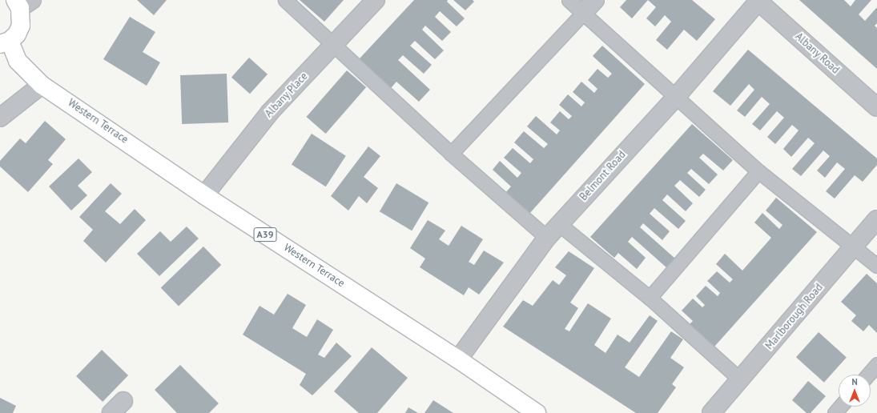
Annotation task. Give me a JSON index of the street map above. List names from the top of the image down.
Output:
{
  "streets": {
    "main road": ["Western Terrace", "A39"],
    "street": [
      "Albany Road",
      "Albany Place",
      "Belmont Road",
      "Marlborough Road"
    ]
  },
  "crossings": [
    ["Albany Road", "Belmont Road"],
    ["Albany Place", "Western Terrace"],
    ["Western Terrace", "Belmont Road"],
    ["Western Terrace", "A39"]
  ],
  "north": "top"
}
